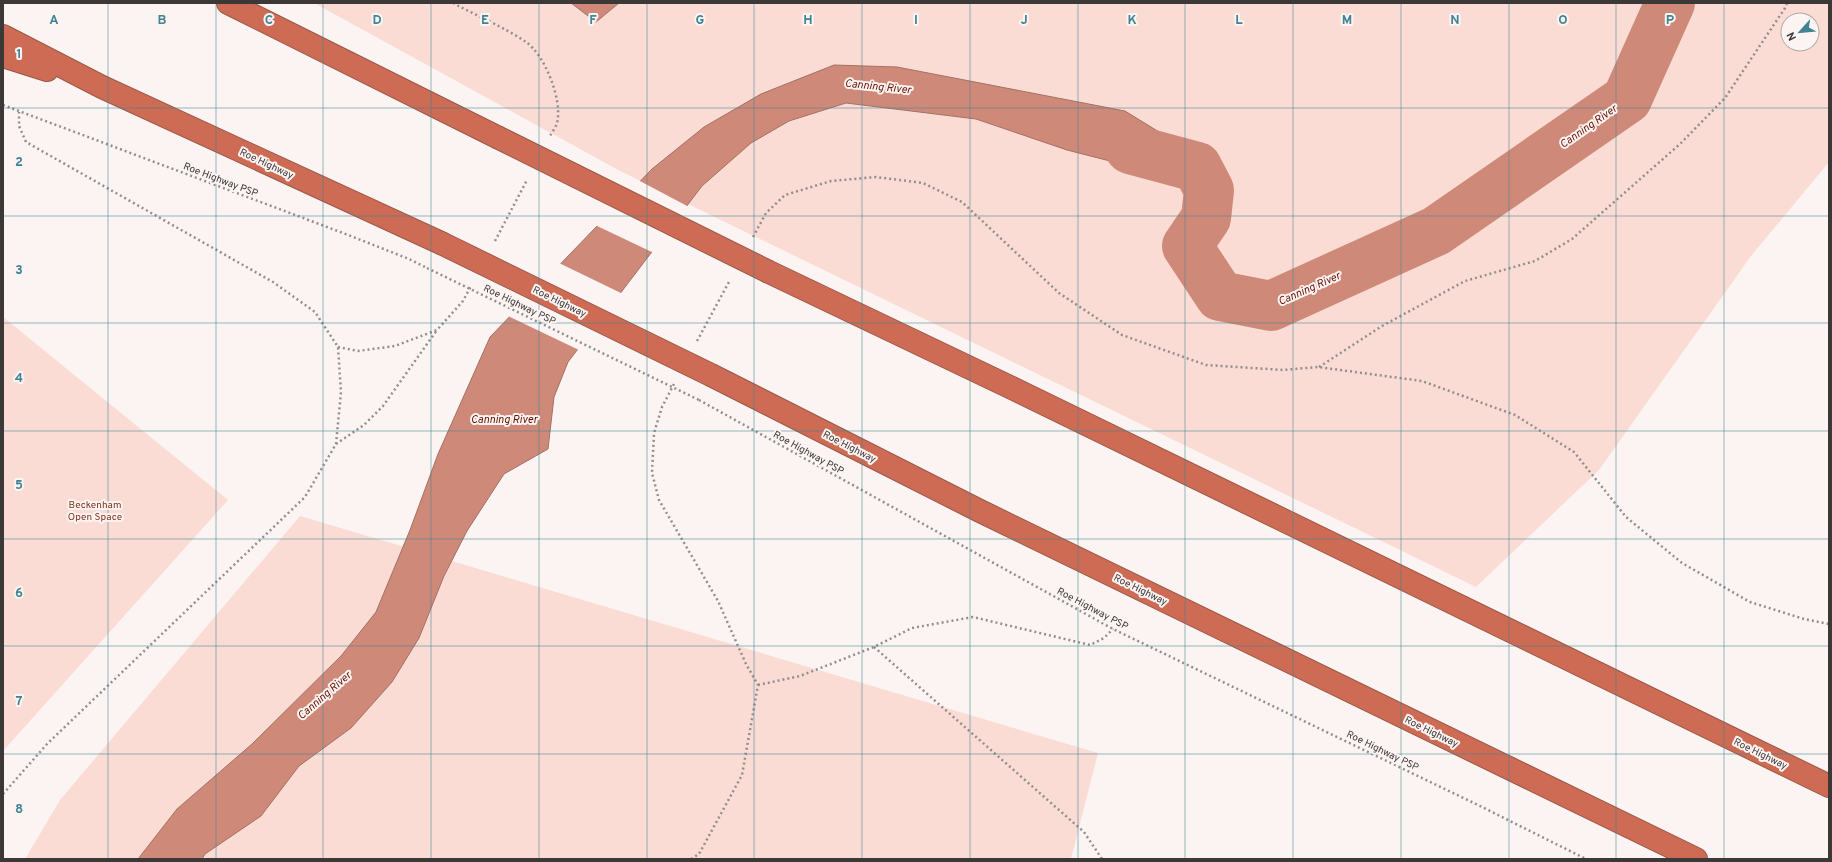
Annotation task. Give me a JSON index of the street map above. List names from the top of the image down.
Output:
{
  "streets": {
    "highway": ["Roe Highway"],
    "path": ["Roe Highway PSP"]
  },
  "water": ["Canning River"],
  "parks": ["Beckenham Open Space"],
  "north": "bottom left",
  "grid": {
    "columns": [
      "A",
      "B",
      "C",
      "D",
      "E",
      "F",
      "G",
      "H",
      "I",
      "J",
      "K",
      "L",
      "M",
      "N",
      "O",
      "P"
    ],
    "rows": [
      "1",
      "2",
      "3",
      "4",
      "5",
      "6",
      "7",
      "8"
    ]
  }
}
